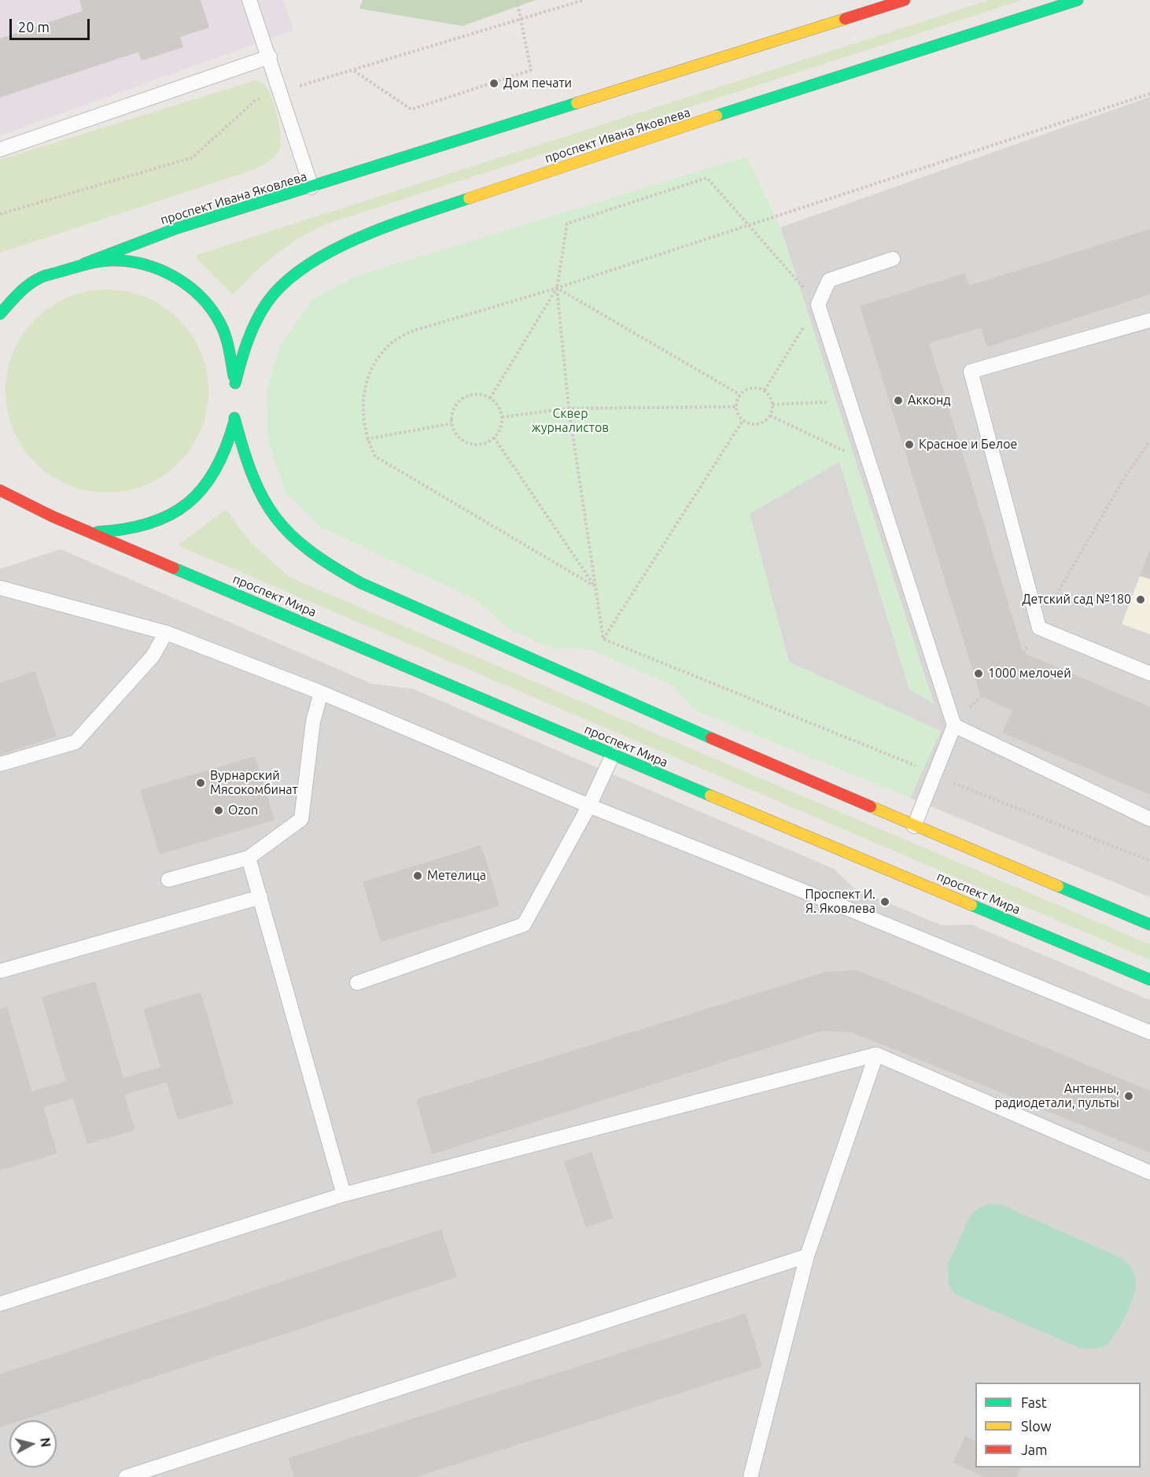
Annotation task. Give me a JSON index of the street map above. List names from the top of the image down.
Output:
{
  "streets": {
    "main road": ["проспект Ивана Яковлева", "проспект Мира"]
  },
  "parks": ["Сквер журналистов"],
  "places": [
    "Дом печати",
    "Акконд",
    "Красное и Белое",
    "Детский сад №180",
    "1000 мелочей",
    "Вурнарский Мясокомбинат",
    "Ozon",
    "Метелица",
    "Проспект И. Я. Яковлева",
    "Антенны, радиодетали, пульты"
  ],
  "legend": ["Fast", "Slow", "Jam"],
  "scale_bar": "20 m",
  "north": "right"
}
